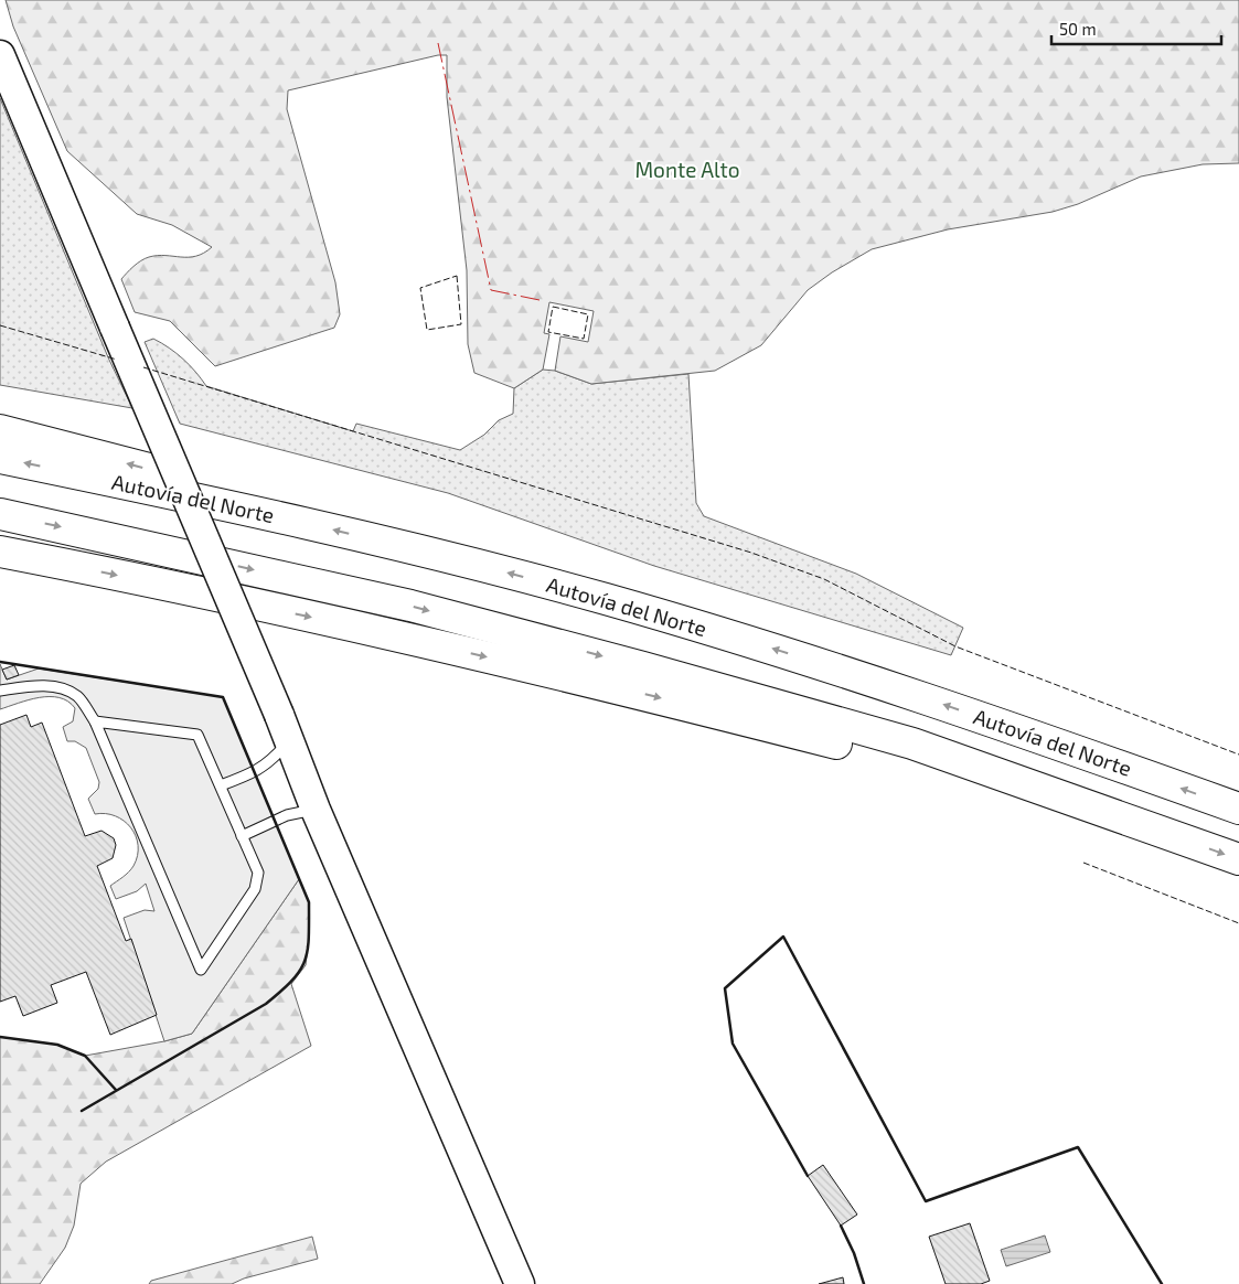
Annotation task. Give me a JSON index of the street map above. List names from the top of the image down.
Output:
{
  "streets": {
    "highway": ["Autovía del Norte"]
  },
  "parks": ["Monte Alto"],
  "scale_bar": "50 m"
}
